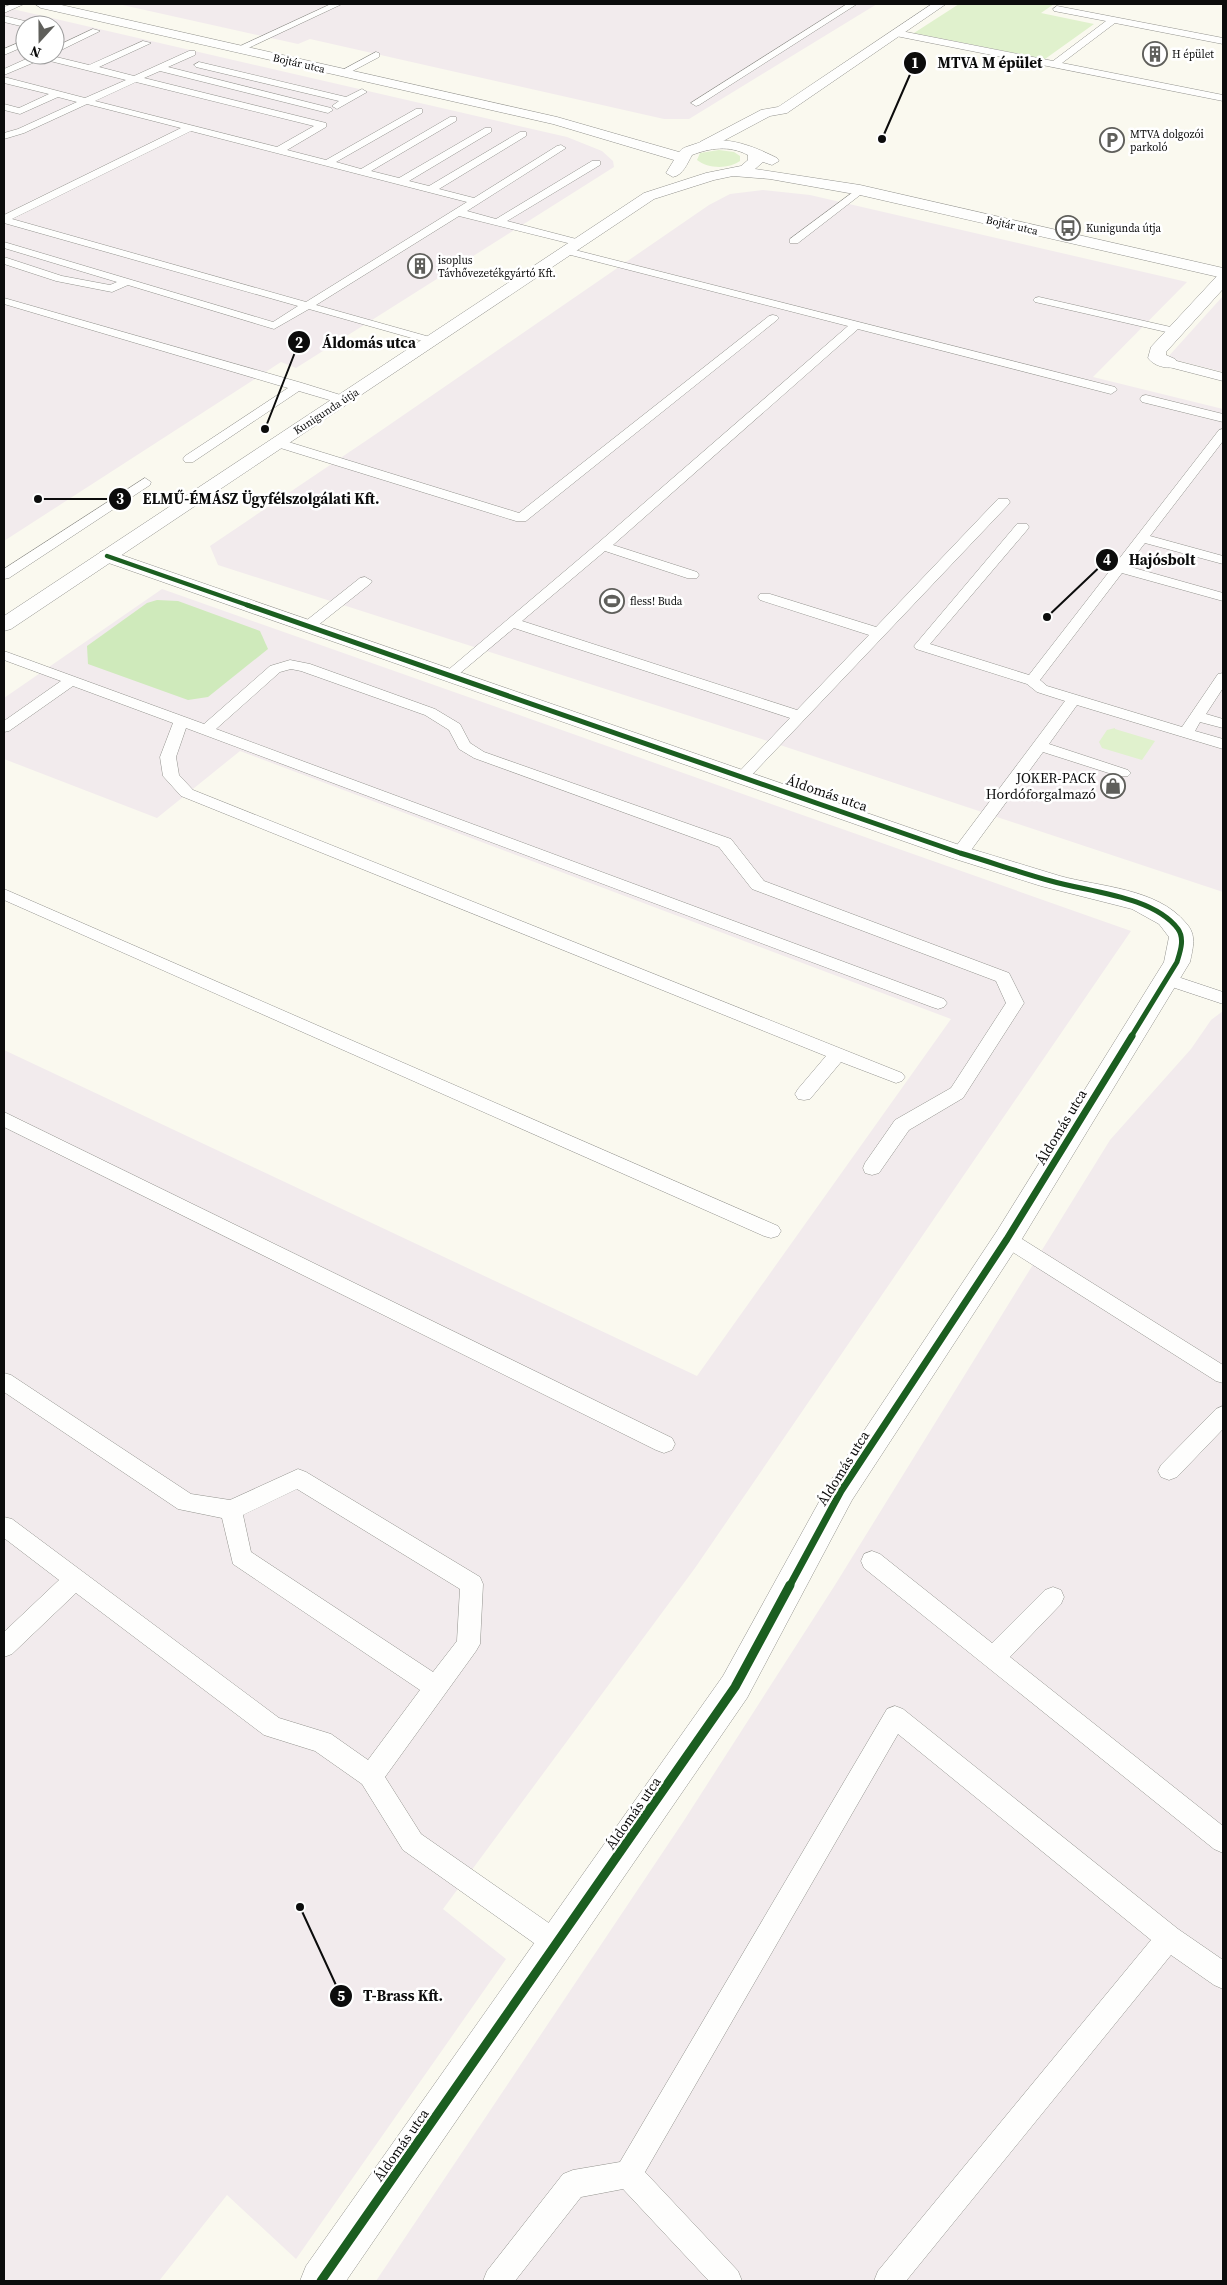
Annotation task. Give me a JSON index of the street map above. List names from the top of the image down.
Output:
{
  "streets": {
    "street": ["Bojtár utca", "Kunigunda útja", "Áldomás utca"]
  },
  "crossings": [
    ["Bojtár utca", "Kunigunda útja"],
    ["Kunigunda útja", "Áldomás utca"]
  ],
  "places": {
    "building": ["H épület", "isoplus Távhővezetékgyártó Kft."],
    "other": [
      "MTVA M épület",
      "Áldomás utca",
      "ELMŰ-ÉMÁSZ Ügyfélszolgálati Kft.",
      "Hajósbolt",
      "T-Brass Kft."
    ],
    "parking": ["MTVA dolgozói parkoló"],
    "bus stop": ["Kunigunda útja"],
    "sports": ["fless! Buda"],
    "shop": ["JOKER-PACK Hordóforgalmazó"]
  },
  "north": "bottom"
}
